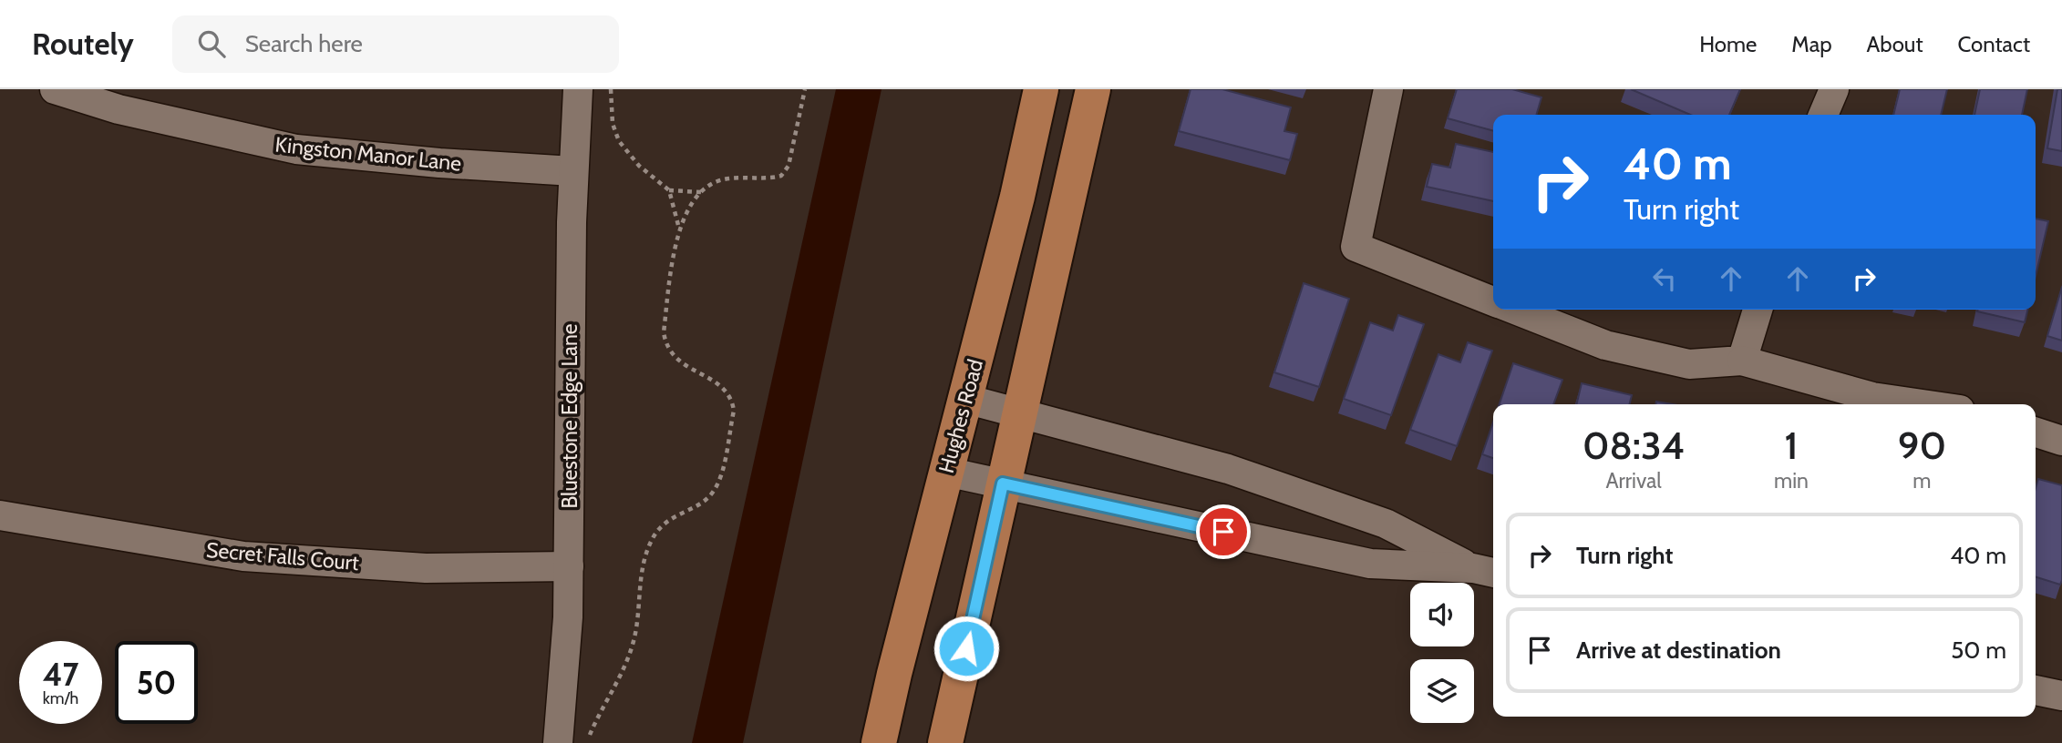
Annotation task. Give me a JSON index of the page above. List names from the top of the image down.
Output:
{
  "streets": {
    "main road": ["Hughes Road"],
    "street": ["Kingston Manor Lane", "Bluestone Edge Lane", "Secret Falls Court"]
  },
  "crossings": [
    ["Kingston Manor Lane", "Bluestone Edge Lane"],
    ["Bluestone Edge Lane", "Secret Falls Court"]
  ],
  "page": {
    "header": "Routely",
    "search": "Search here",
    "nav": [
      "Home",
      "Map",
      "About",
      "Contact"
    ],
    "turn": ["40 m", "Turn right"],
    "eta": [
      "08:34",
      "Arrival",
      "1",
      "min",
      "90",
      "m"
    ],
    "list": [
      {
        "name": "Turn right",
        "value": "40 m"
      },
      {
        "name": "Arrive at destination",
        "value": "50 m"
      }
    ],
    "speed": "47 km/h",
    "limit": "50"
  }
}
